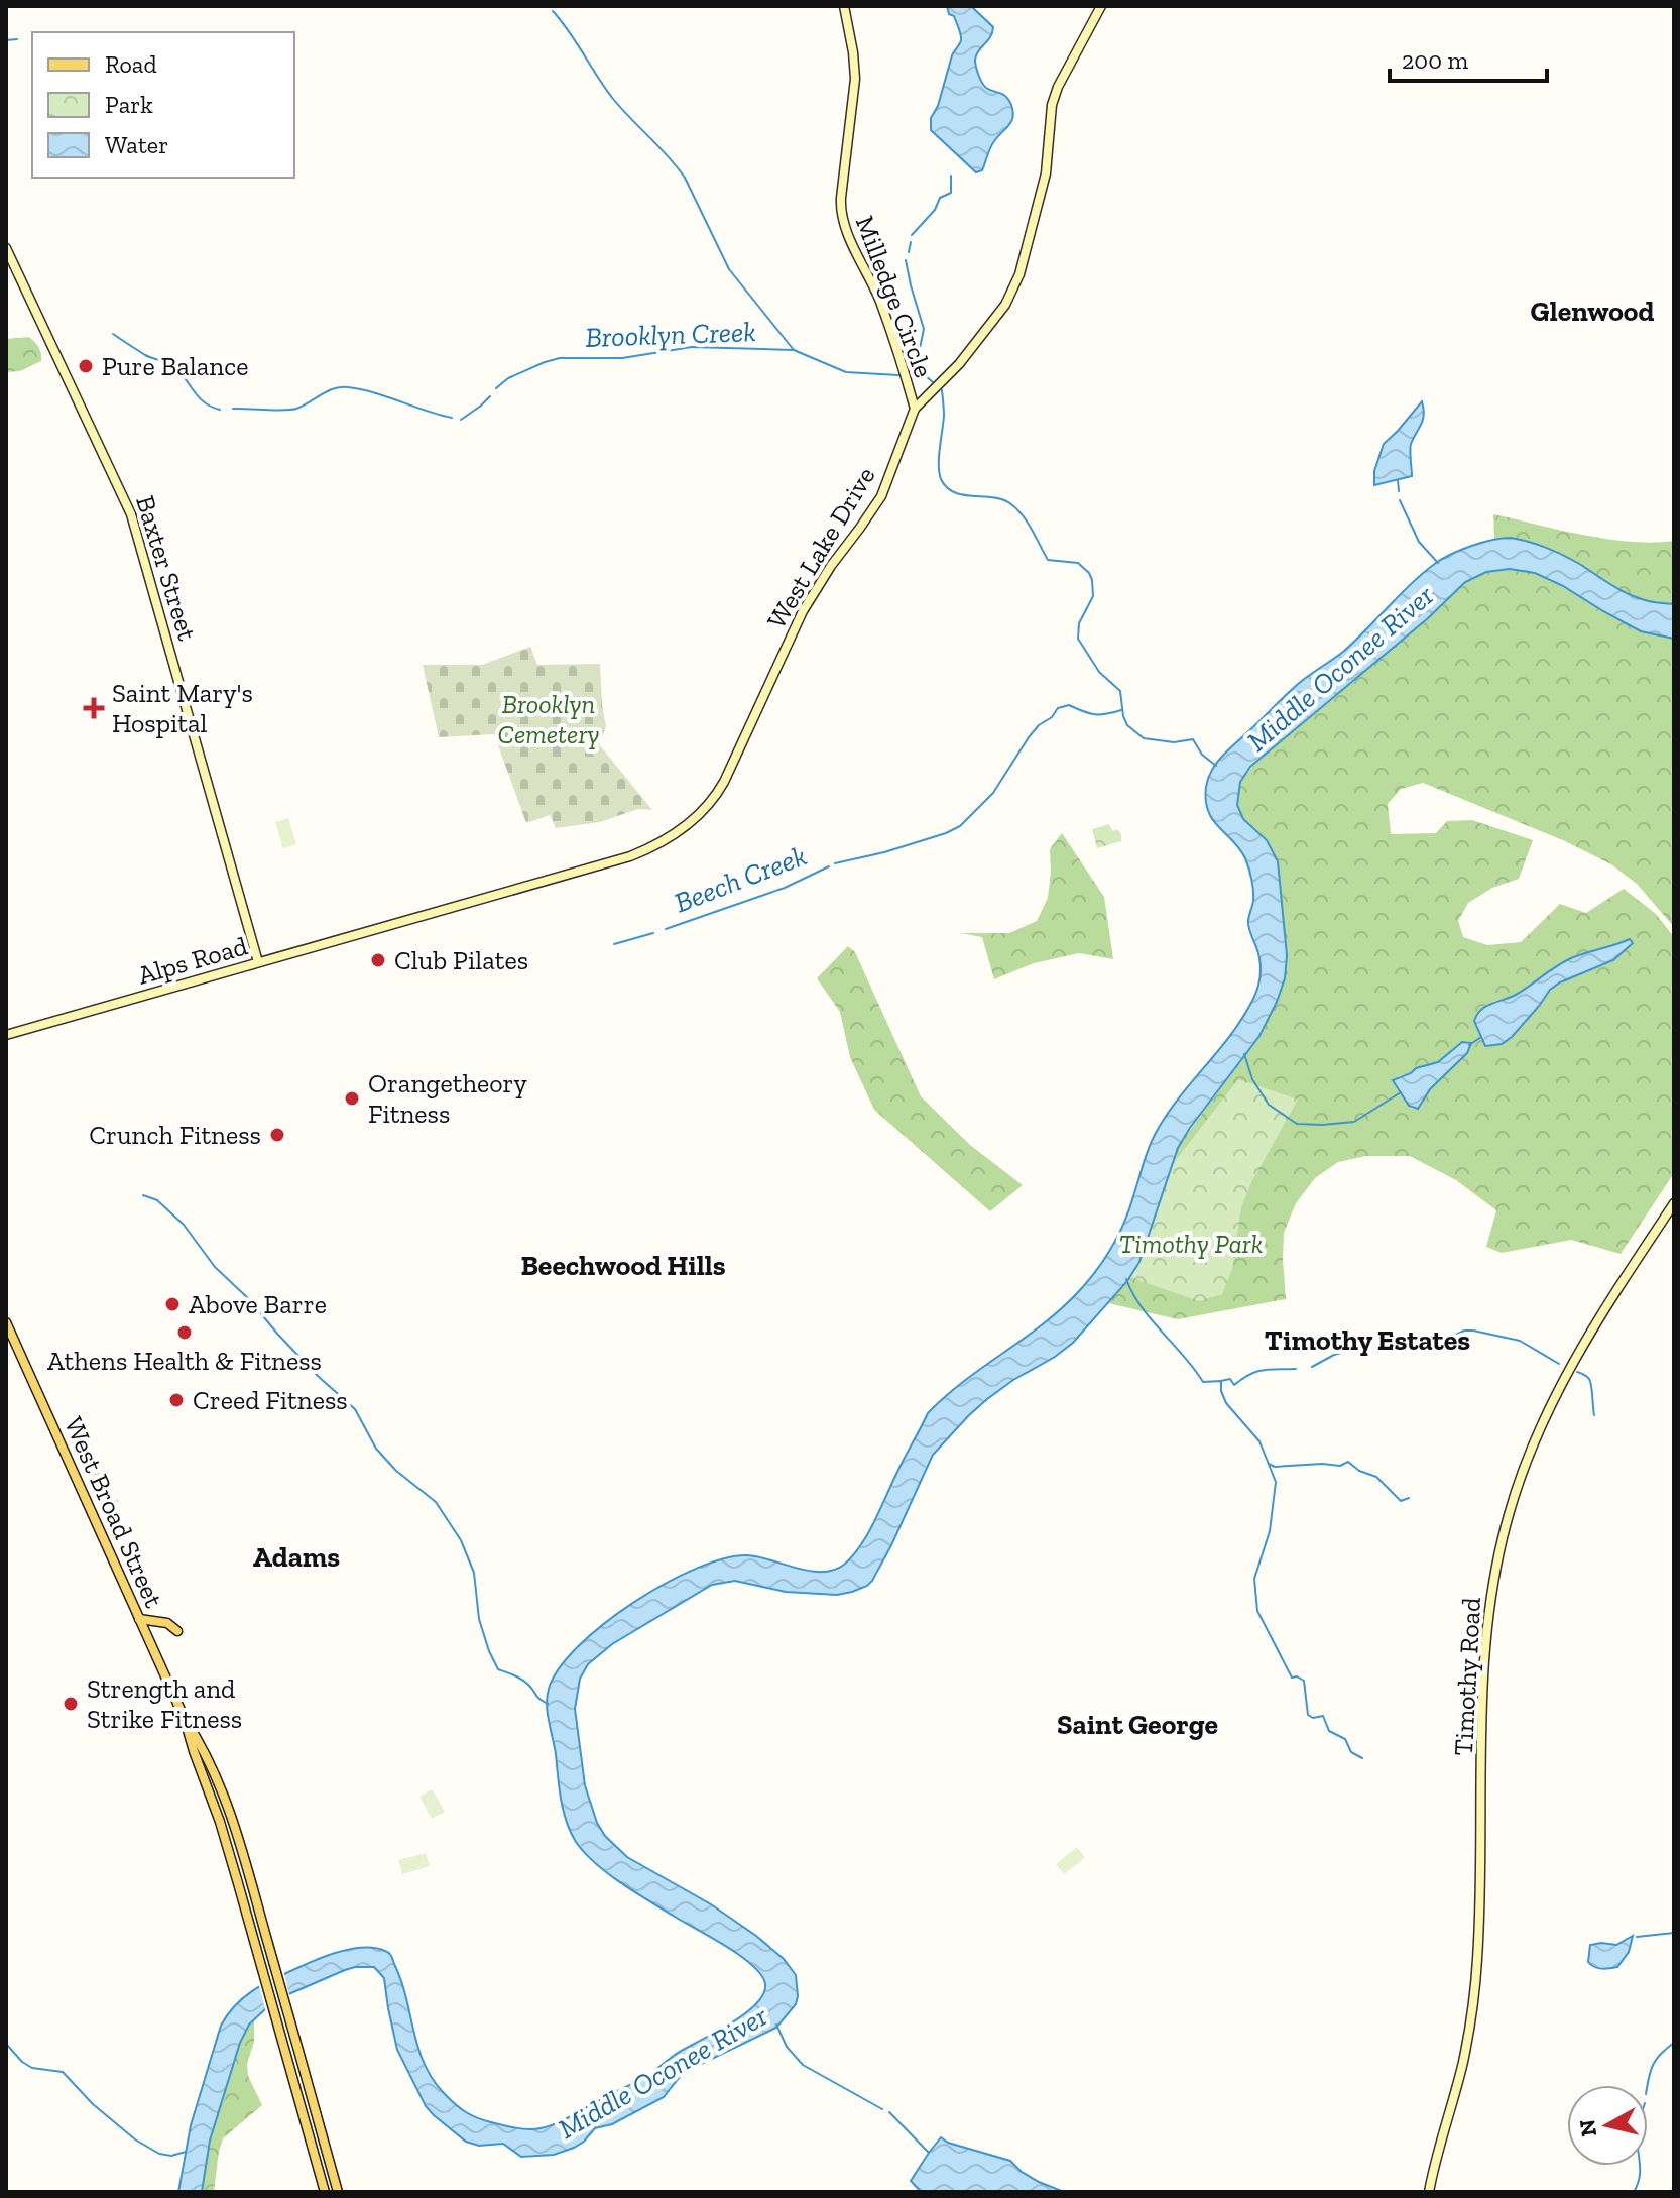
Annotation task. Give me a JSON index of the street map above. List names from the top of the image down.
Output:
{
  "streets": {
    "main road": [
      "Milledge Circle",
      "West Lake Drive",
      "Baxter Street",
      "Alps Road",
      "West Broad Street",
      "Timothy Road"
    ]
  },
  "crossings": [
    ["Milledge Circle", "West Lake Drive"],
    ["West Lake Drive", "Alps Road"],
    ["Baxter Street", "Alps Road"]
  ],
  "districts": [
    "Glenwood",
    "Beechwood Hills",
    "Timothy Estates",
    "Adams",
    "Saint George"
  ],
  "water": ["Brooklyn Creek", "Middle Oconee River", "Beech Creek"],
  "parks": ["Brooklyn Cemetery", "Timothy Park"],
  "places": {
    "other": [
      "Pure Balance",
      "Club Pilates",
      "Orangetheory Fitness",
      "Crunch Fitness",
      "Above Barre",
      "Athens Health & Fitness",
      "Creed Fitness",
      "Strength and Strike Fitness"
    ],
    "health": ["Saint Mary's Hospital"]
  },
  "legend": ["Road", "Park", "Water"],
  "scale_bar": "200 m",
  "north": "left"
}
